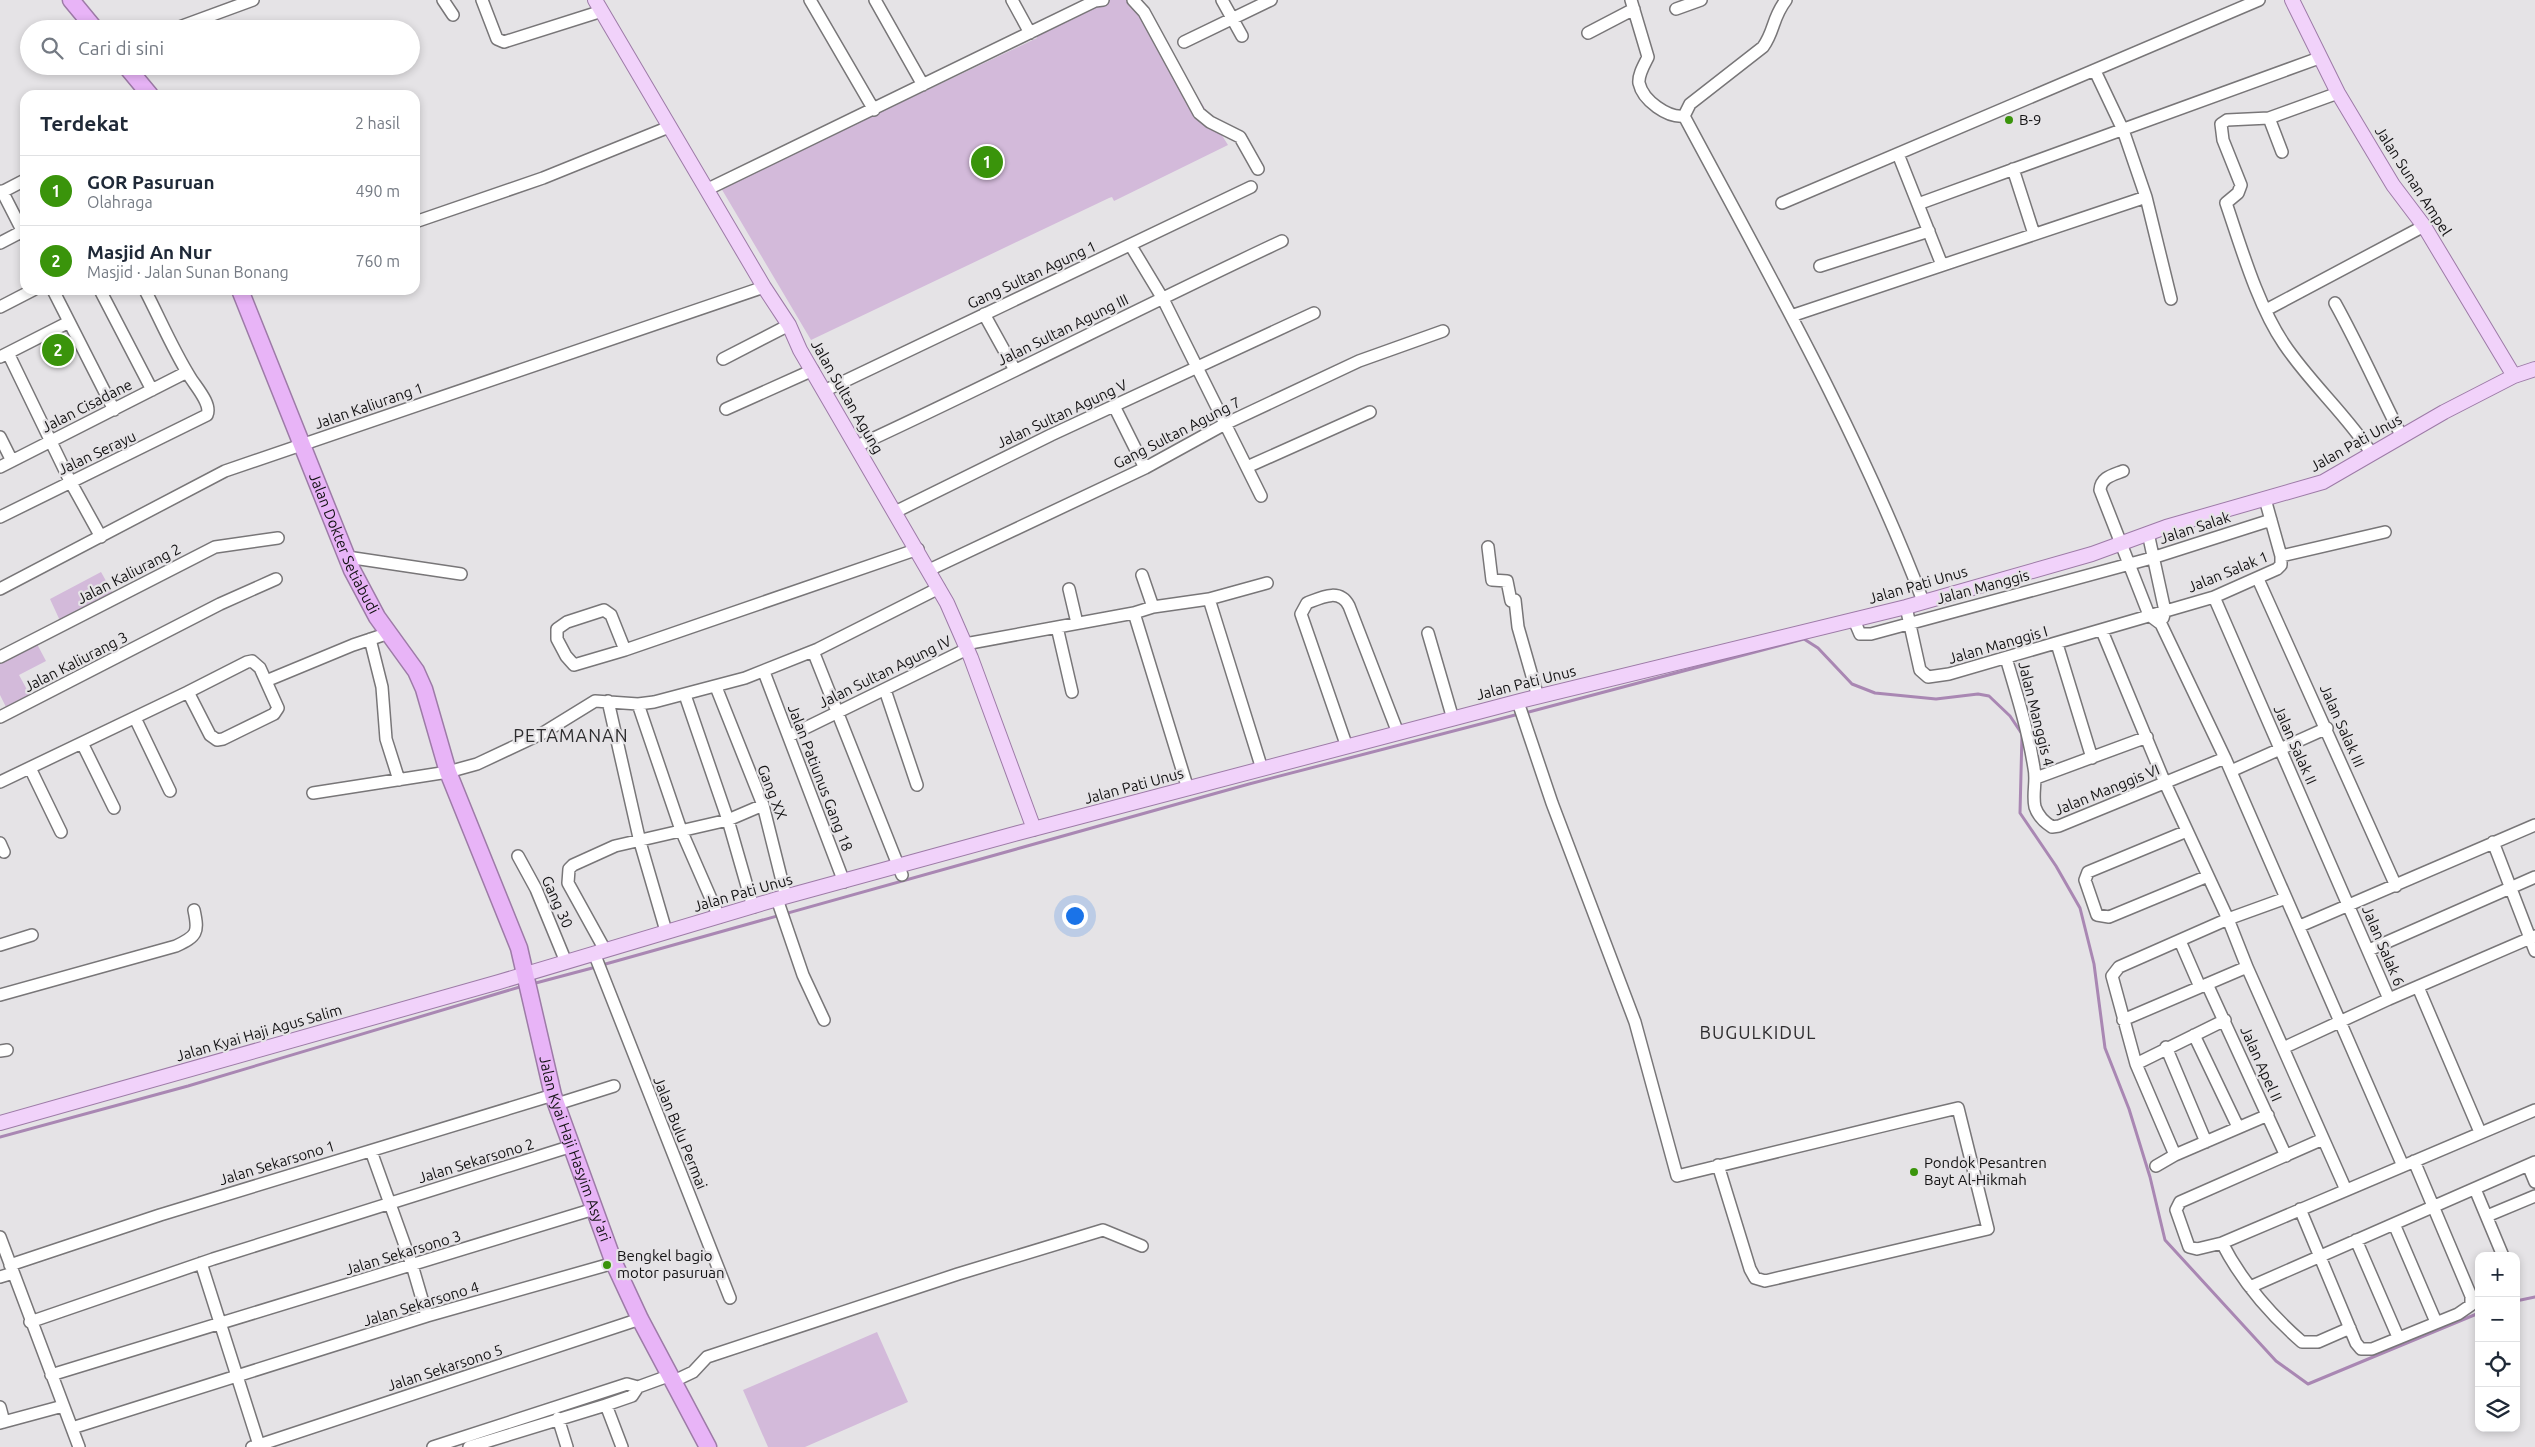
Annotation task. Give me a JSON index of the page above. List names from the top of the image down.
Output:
{
  "streets": {
    "highway": ["Jalan Dokter Setiabudi", "Jalan Kyai Haji Hasyim Asy'ari"],
    "main road": [
      "Jalan Sunan Ampel",
      "Jalan Sultan Agung",
      "Jalan Pati Unus",
      "Jalan Kyai Haji Agus Salim"
    ],
    "street": [
      "Gang Sultan Agung 1",
      "Jalan Sultan Agung III",
      "Jalan Cisadane",
      "Jalan Kaliurang 1",
      "Jalan Sultan Agung V",
      "Gang Sultan Agung 7",
      "Jalan Serayu",
      "Jalan Salak",
      "Jalan Salak 1",
      "Jalan Kaliurang 2",
      "Jalan Manggis",
      "Jalan Manggis I",
      "Jalan Kaliurang 3",
      "Jalan Sultan Agung IV",
      "Jalan Manggis 4",
      "Jalan Salak III",
      "Jalan Salak II",
      "Jalan Patiunus Gang 18",
      "Jalan Manggis VI",
      "Gang XX",
      "Gang 30",
      "Jalan Salak 6",
      "Jalan Apel II",
      "Jalan Bulu Permai",
      "Jalan Sekarsono 2",
      "Jalan Sekarsono 1",
      "Jalan Sekarsono 3",
      "Jalan Sekarsono 4",
      "Jalan Sekarsono 5"
    ]
  },
  "crossings": [
    ["Jalan Sunan Ampel", "Jalan Pati Unus"],
    ["Gang Sultan Agung 1", "Jalan Sultan Agung"],
    ["Jalan Sultan Agung III", "Jalan Sultan Agung"],
    ["Jalan Sultan Agung", "Jalan Kaliurang 1"],
    ["Jalan Sultan Agung", "Jalan Sultan Agung V"],
    ["Jalan Sultan Agung", "Gang Sultan Agung 7"],
    ["Jalan Sultan Agung", "Jalan Pati Unus"],
    ["Jalan Sultan Agung", "Jalan Sultan Agung IV"],
    ["Jalan Cisadane", "Jalan Serayu"],
    ["Jalan Kaliurang 1", "Jalan Dokter Setiabudi"],
    ["Jalan Pati Unus", "Jalan Salak"],
    ["Jalan Pati Unus", "Jalan Salak 1"],
    ["Jalan Pati Unus", "Jalan Manggis"],
    ["Jalan Pati Unus", "Jalan Manggis I"],
    ["Jalan Pati Unus", "Jalan Patiunus Gang 18"],
    ["Jalan Pati Unus", "Gang XX"],
    ["Jalan Pati Unus", "Gang 30"],
    ["Jalan Pati Unus", "Jalan Kyai Haji Agus Salim"],
    ["Jalan Pati Unus", "Jalan Bulu Permai"],
    ["Jalan Pati Unus", "Jalan Kyai Haji Hasyim Asy'ari"],
    ["Jalan Salak", "Jalan Salak 1"],
    ["Jalan Salak", "Jalan Manggis"],
    ["Jalan Dokter Setiabudi", "Jalan Kyai Haji Hasyim Asy'ari"],
    ["Jalan Salak 1", "Jalan Manggis I"],
    ["Jalan Salak 1", "Jalan Salak III"],
    ["Jalan Salak 1", "Jalan Salak II"],
    ["Jalan Manggis", "Jalan Manggis I"],
    ["Jalan Manggis I", "Jalan Manggis 4"],
    ["Jalan Sultan Agung IV", "Jalan Patiunus Gang 18"],
    ["Jalan Manggis 4", "Jalan Manggis VI"],
    ["Jalan Salak II", "Jalan Salak 6"],
    ["Jalan Kyai Haji Agus Salim", "Jalan Kyai Haji Hasyim Asy'ari"],
    ["Jalan Kyai Haji Hasyim Asy'ari", "Jalan Sekarsono 2"],
    ["Jalan Kyai Haji Hasyim Asy'ari", "Jalan Sekarsono 1"],
    ["Jalan Kyai Haji Hasyim Asy'ari", "Jalan Sekarsono 3"],
    ["Jalan Kyai Haji Hasyim Asy'ari", "Jalan Sekarsono 4"],
    ["Jalan Kyai Haji Hasyim Asy'ari", "Jalan Sekarsono 5"]
  ],
  "districts": ["PETAMANAN", "BUGULKIDUL"],
  "places": ["B-9", "Pondok Pesantren Bayt Al-Hikmah", "Bengkel bagio motor pasuruan"],
  "page": {
    "search": "Cari di sini",
    "heading": ["Terdekat", "2 hasil"],
    "pins": ["1", "2"],
    "list": [
      {
        "mark": "1",
        "name": "GOR Pasuruan",
        "note": "Olahraga",
        "value": "490 m"
      },
      {
        "mark": "2",
        "name": "Masjid An Nur",
        "note": "Masjid · Jalan Sunan Bonang",
        "value": "760 m"
      }
    ],
    "map_buttons": ["+", "−"]
  }
}
